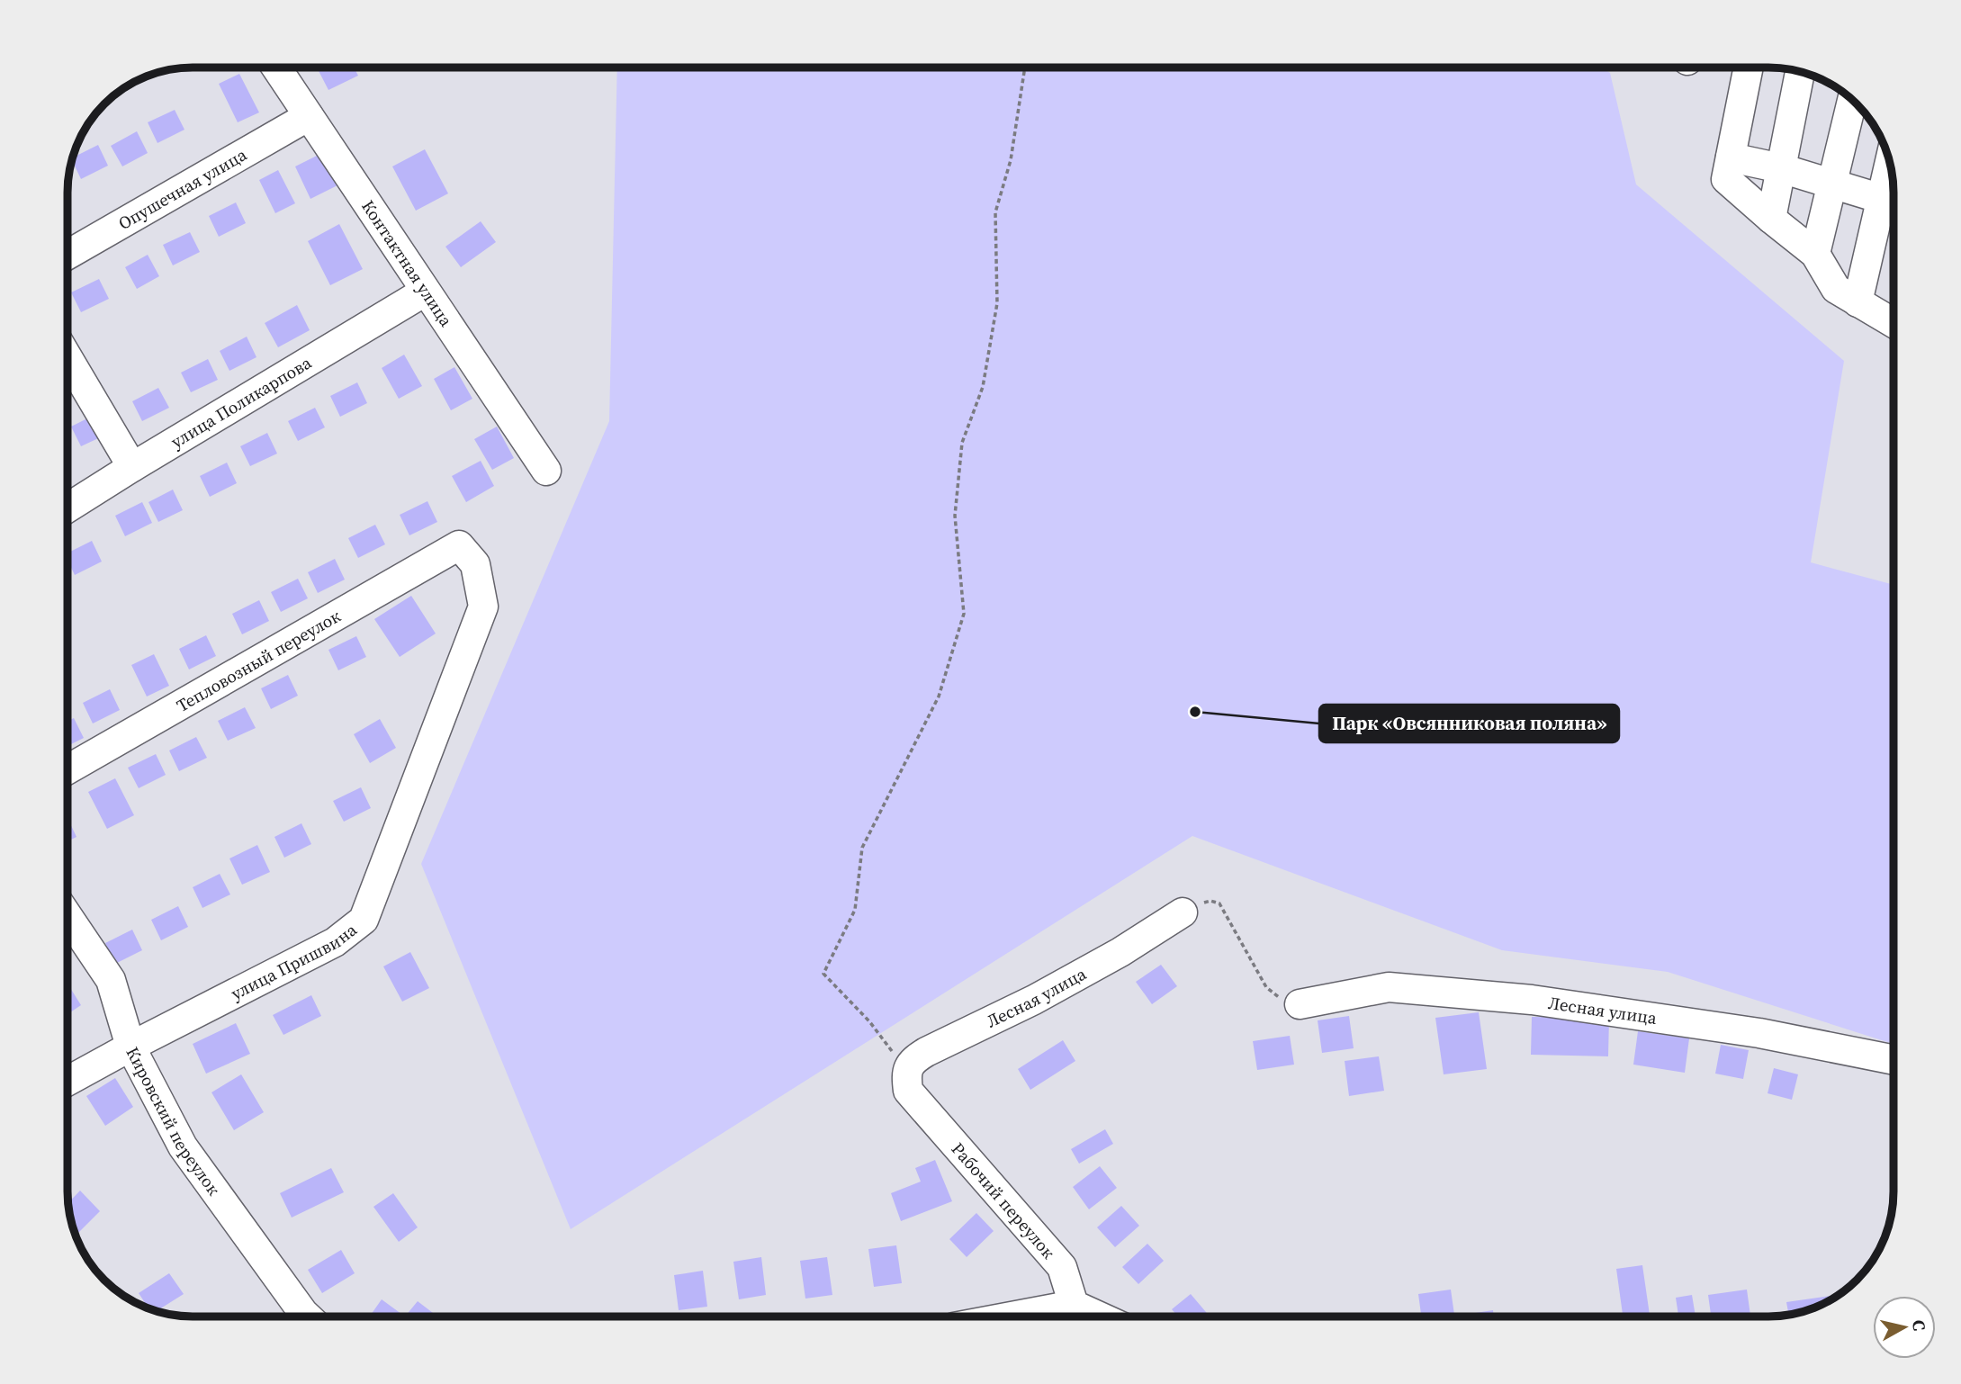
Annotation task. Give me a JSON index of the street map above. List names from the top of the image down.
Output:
{
  "streets": {
    "street": [
      "Опушечная улица",
      "Контактная улица",
      "улица Поликарпова",
      "Тепловозный переулок",
      "улица Пришвина",
      "Лесная улица",
      "Кировский переулок",
      "Рабочий переулок"
    ]
  },
  "crossings": [
    ["Опушечная улица", "Контактная улица"],
    ["Контактная улица", "улица Поликарпова"],
    ["Тепловозный переулок", "улица Пришвина"],
    ["улица Пришвина", "Кировский переулок"],
    ["Лесная улица", "Рабочий переулок"]
  ],
  "places": ["Парк «Овсянниковая поляна»"],
  "north": "right"
}
